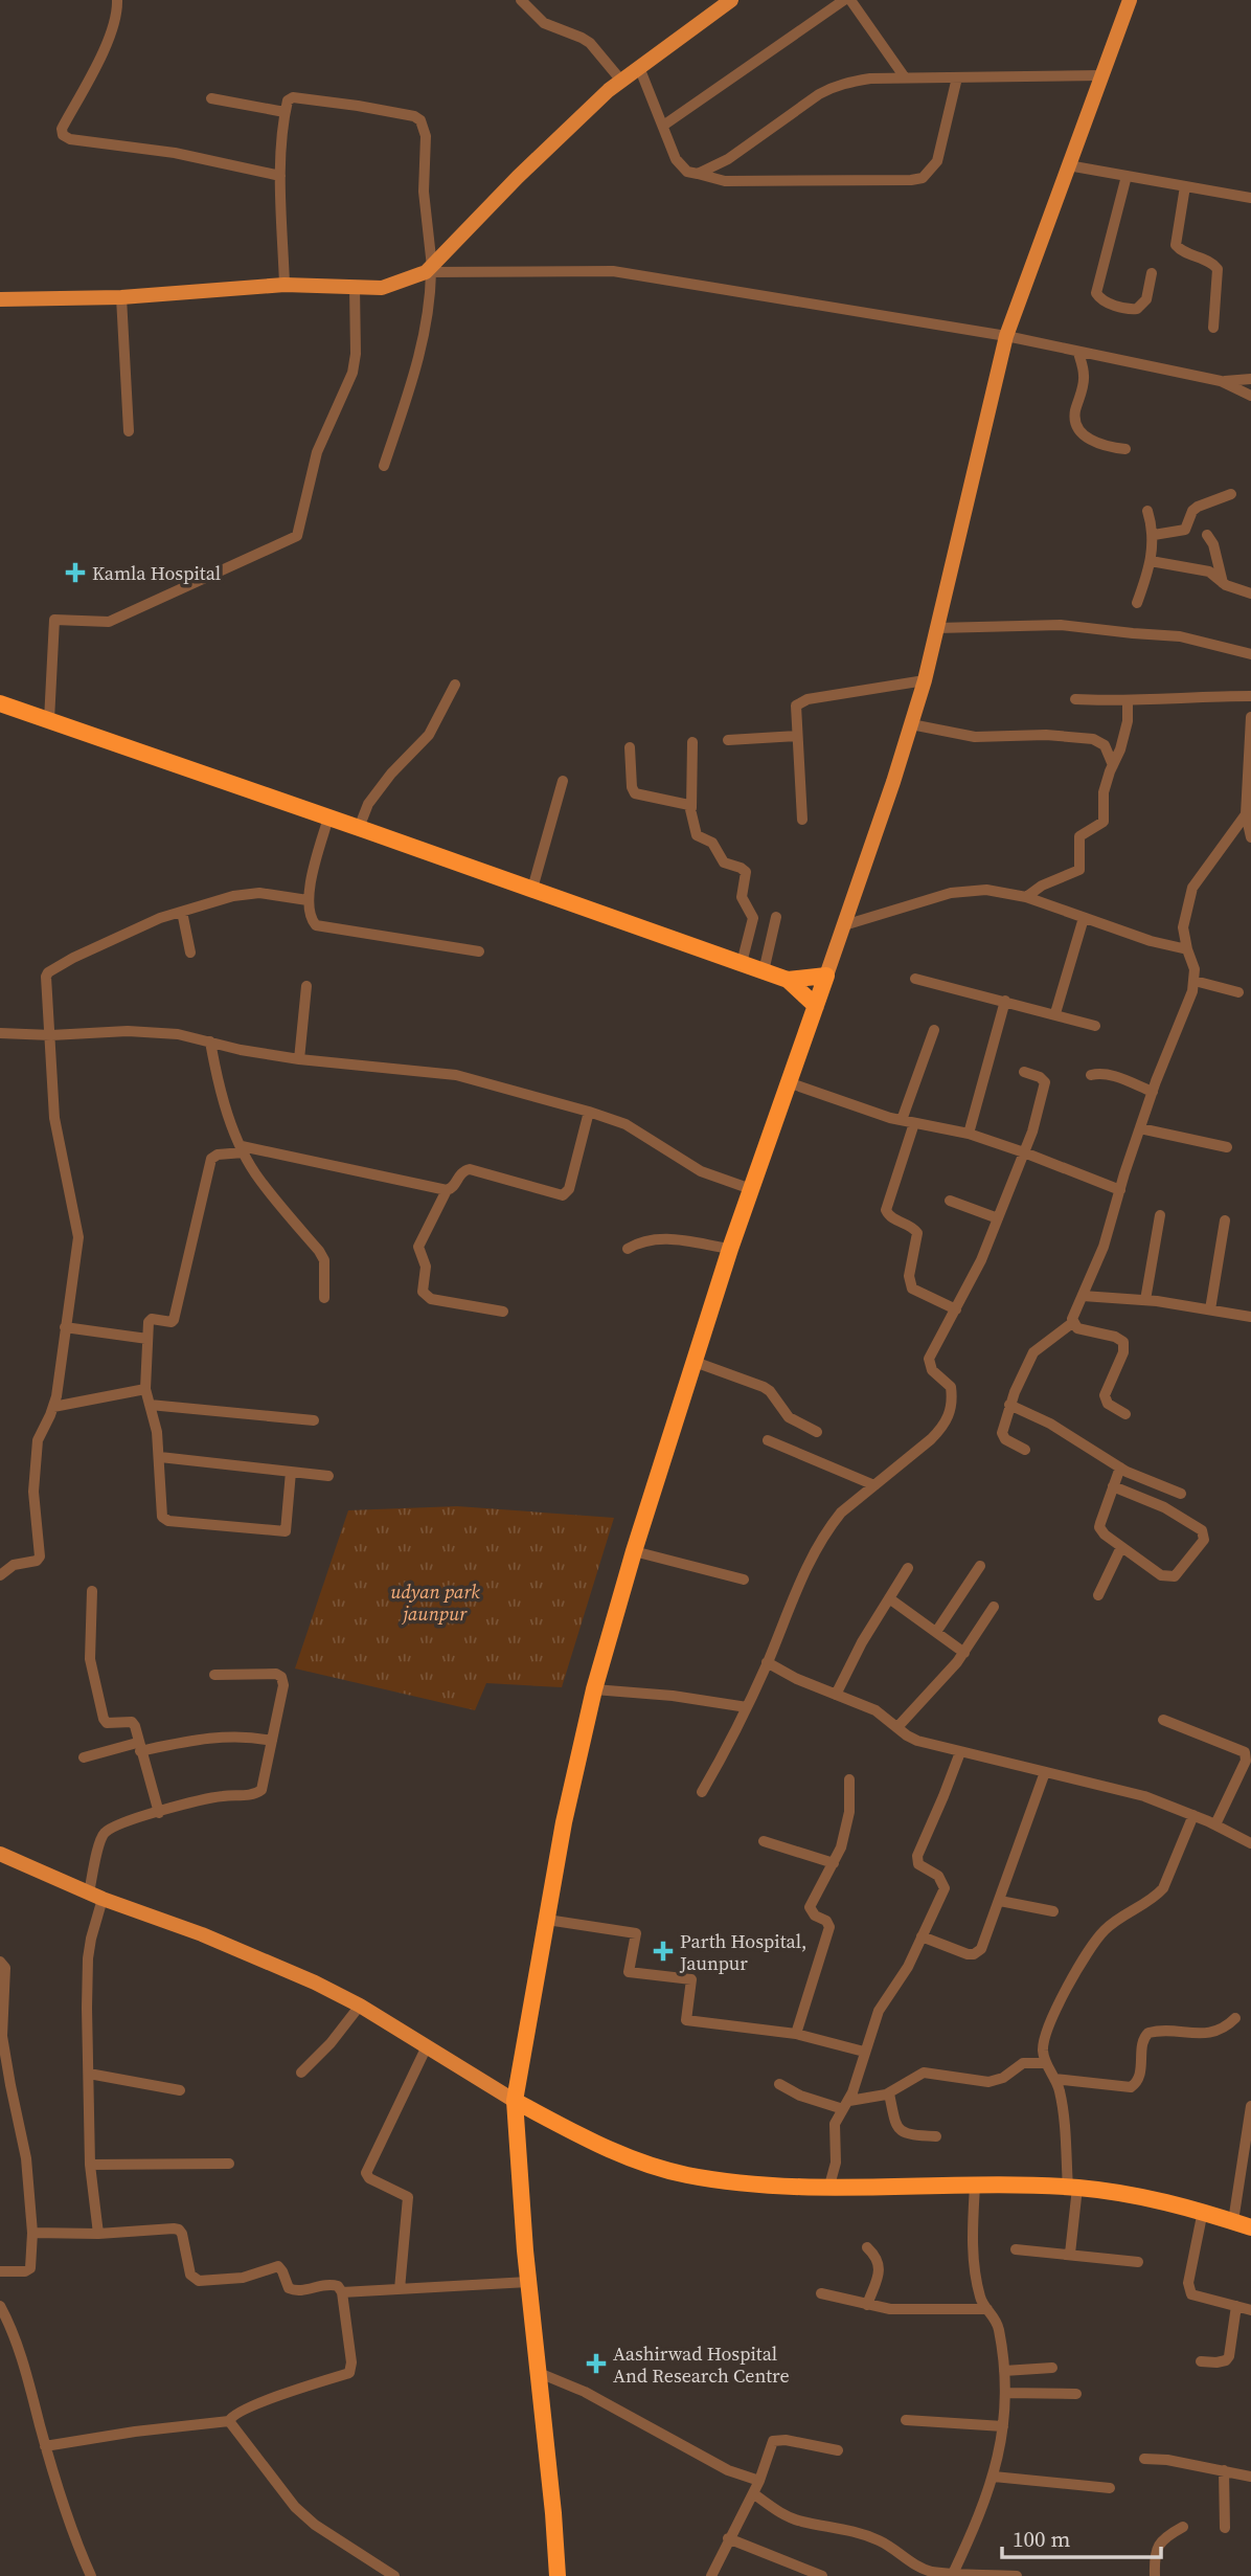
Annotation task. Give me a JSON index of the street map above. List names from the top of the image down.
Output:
{
  "parks": ["udyan park jaunpur"],
  "places": {
    "health": ["Kamla Hospital", "Parth Hospital, Jaunpur", "Aashirwad Hospital And Research Centre"]
  },
  "scale_bar": "100 m"
}
